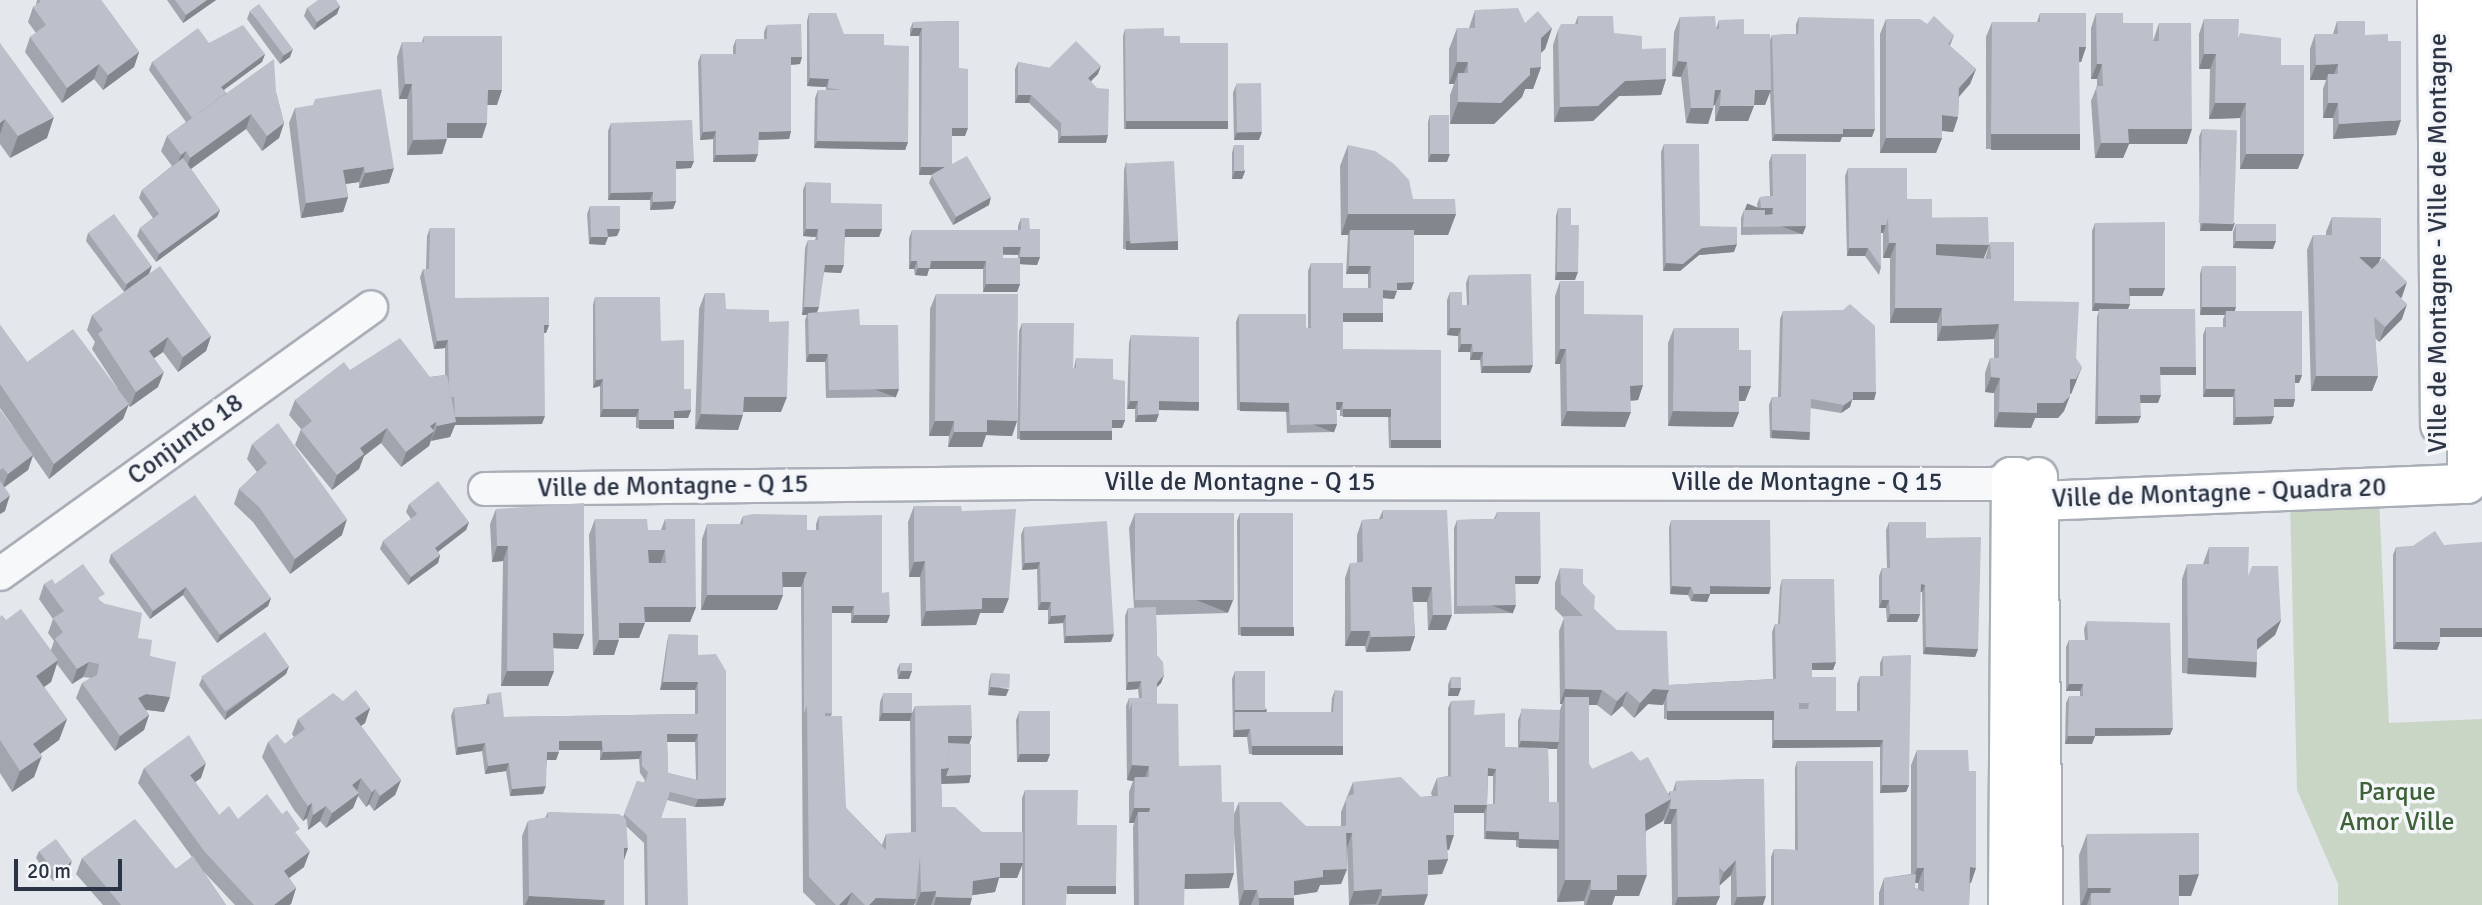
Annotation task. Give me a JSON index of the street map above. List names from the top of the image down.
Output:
{
  "streets": {
    "street": [
      "Ville de Montagne - Ville de Montagne",
      "Conjunto 18",
      "Ville de Montagne - Q 15",
      "Ville de Montagne - Quadra 20"
    ]
  },
  "crossings": [
    ["Ville de Montagne - Ville de Montagne", "Ville de Montagne - Quadra 20"],
    ["Ville de Montagne - Q 15", "Ville de Montagne - Quadra 20"]
  ],
  "parks": ["Parque Amor Ville"],
  "scale_bar": "20 m"
}
